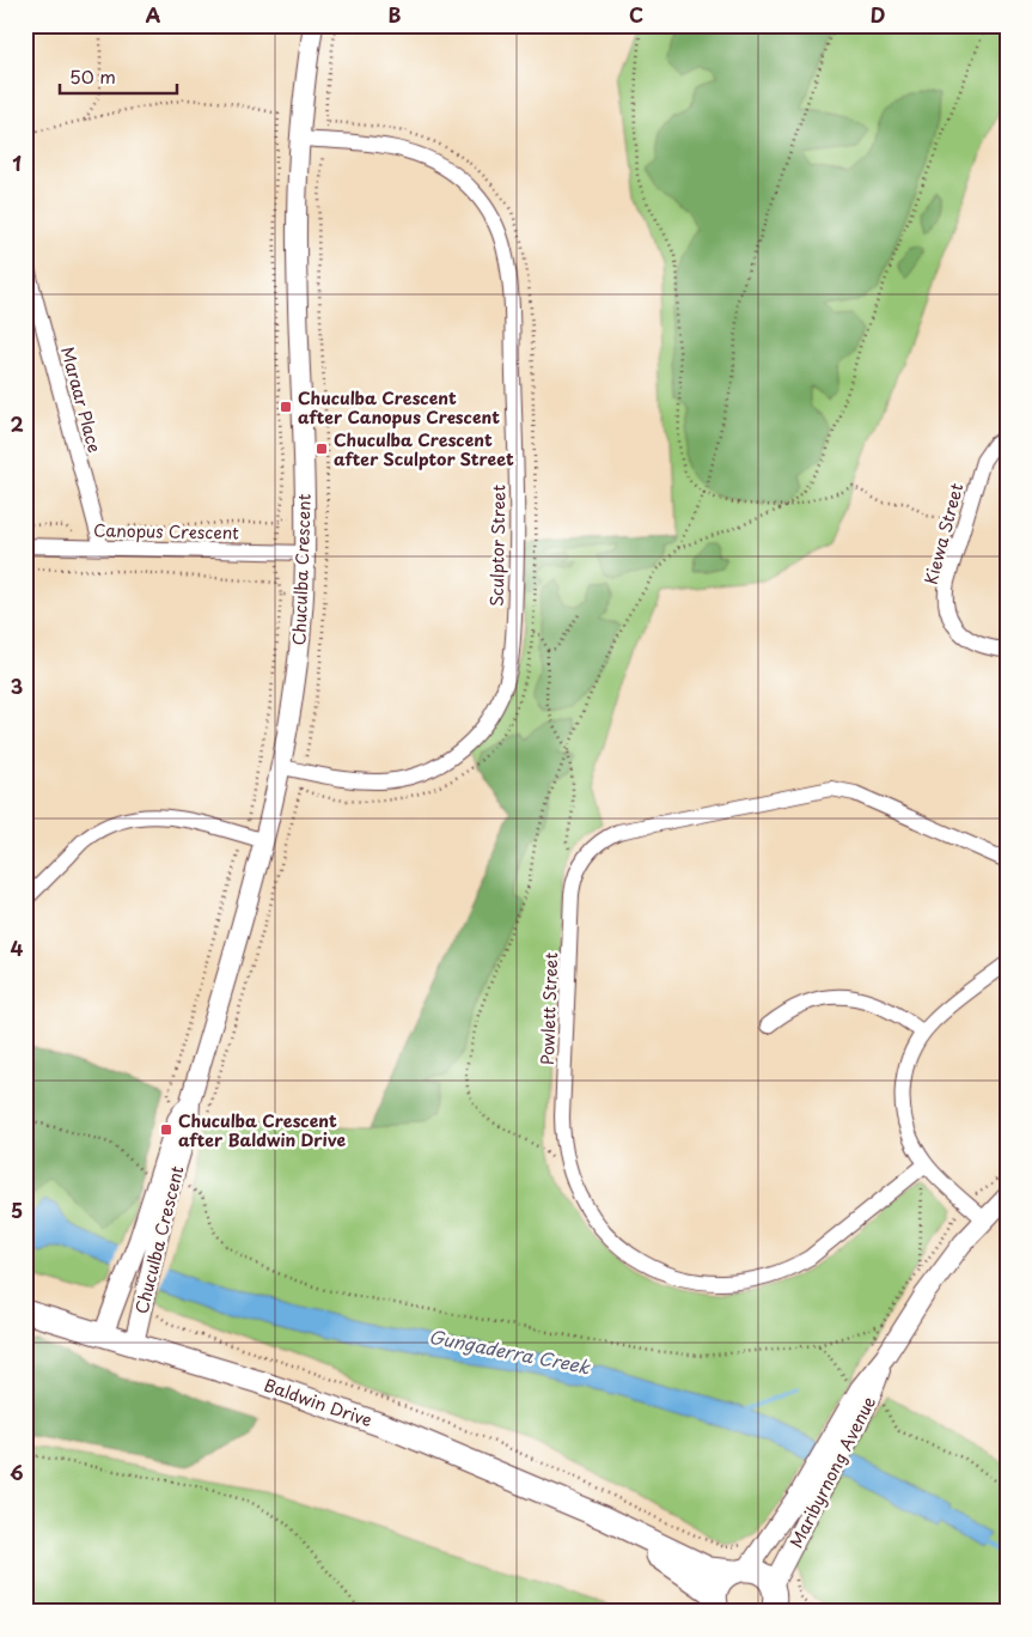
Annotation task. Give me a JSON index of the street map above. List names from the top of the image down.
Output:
{
  "streets": {
    "main road": ["Baldwin Drive"],
    "street": [
      "Maraar Place",
      "Canopus Crescent",
      "Kiewa Street",
      "Sculptor Street",
      "Chuculba Crescent",
      "Powlett Street",
      "Maribyrnong Avenue"
    ]
  },
  "crossings": [
    ["Maraar Place", "Canopus Crescent"],
    ["Canopus Crescent", "Chuculba Crescent"],
    ["Sculptor Street", "Chuculba Crescent"],
    ["Chuculba Crescent", "Baldwin Drive"],
    ["Baldwin Drive", "Maribyrnong Avenue"]
  ],
  "water": ["Gungaderra Creek"],
  "places": {
    "transit": ["Chuculba Crescent after Canopus Crescent", "Chuculba Crescent after Sculptor Street", "Chuculba Crescent after Baldwin Drive"]
  },
  "scale_bar": "50 m",
  "grid": {
    "columns": [
      "A",
      "B",
      "C",
      "D"
    ],
    "rows": [
      "1",
      "2",
      "3",
      "4",
      "5",
      "6"
    ]
  }
}
